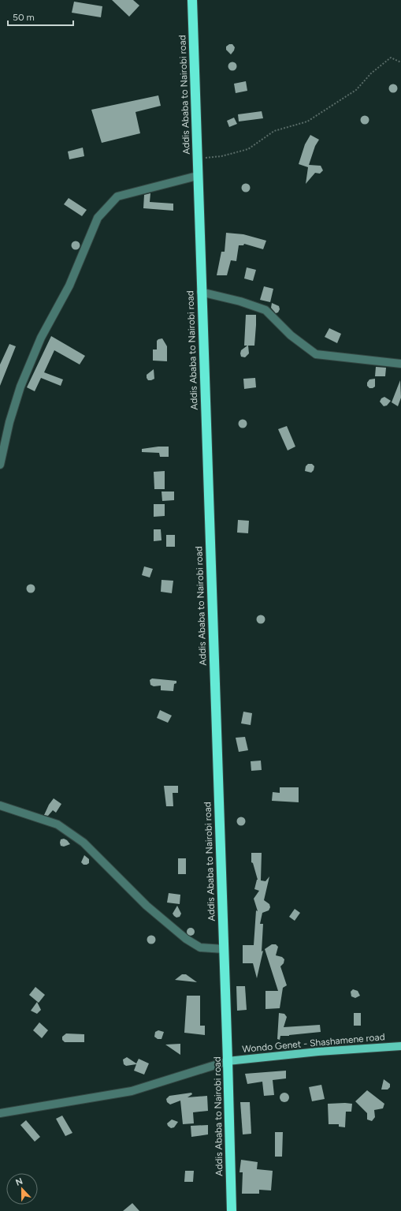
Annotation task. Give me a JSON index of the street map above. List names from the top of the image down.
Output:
{
  "streets": {
    "highway": ["Addis Ababa to Nairobi road"],
    "main road": ["Wondo Genet - Shashamene road"]
  },
  "crossings": [
    ["Addis Ababa to Nairobi road", "Wondo Genet - Shashamene road"]
  ],
  "scale_bar": "50 m",
  "north": "top"
}
